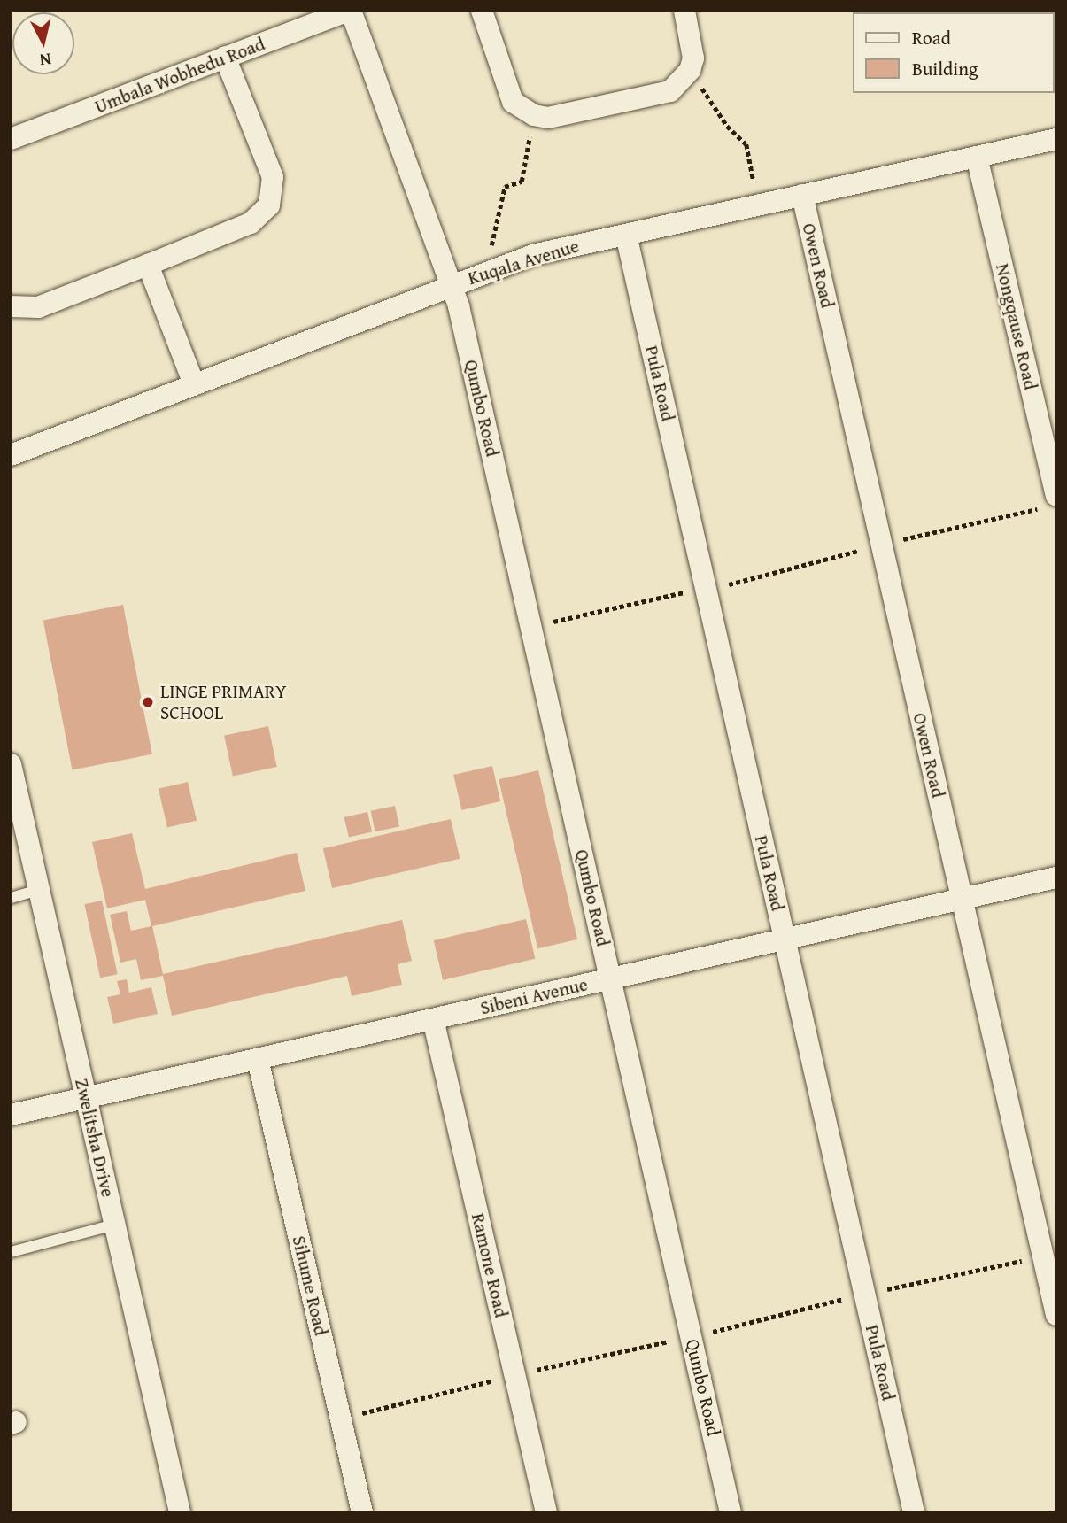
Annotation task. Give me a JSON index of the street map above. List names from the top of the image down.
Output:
{
  "streets": {
    "street": [
      "Umbala Wobhedu Road",
      "Kuqala Avenue",
      "Owen Road",
      "Nongqause Road",
      "Pula Road",
      "Qumbo Road",
      "Sibeni Avenue",
      "Zwelitsha Drive",
      "Ramone Road",
      "Sihume Road"
    ]
  },
  "crossings": [
    ["Umbala Wobhedu Road", "Qumbo Road"],
    ["Kuqala Avenue", "Owen Road"],
    ["Kuqala Avenue", "Nongqause Road"],
    ["Kuqala Avenue", "Pula Road"],
    ["Kuqala Avenue", "Qumbo Road"],
    ["Owen Road", "Sibeni Avenue"],
    ["Pula Road", "Sibeni Avenue"],
    ["Qumbo Road", "Sibeni Avenue"],
    ["Sibeni Avenue", "Zwelitsha Drive"],
    ["Sibeni Avenue", "Ramone Road"],
    ["Sibeni Avenue", "Sihume Road"]
  ],
  "places": ["LINGE PRIMARY SCHOOL"],
  "legend": ["Road", "Building"],
  "north": "bottom"
}
